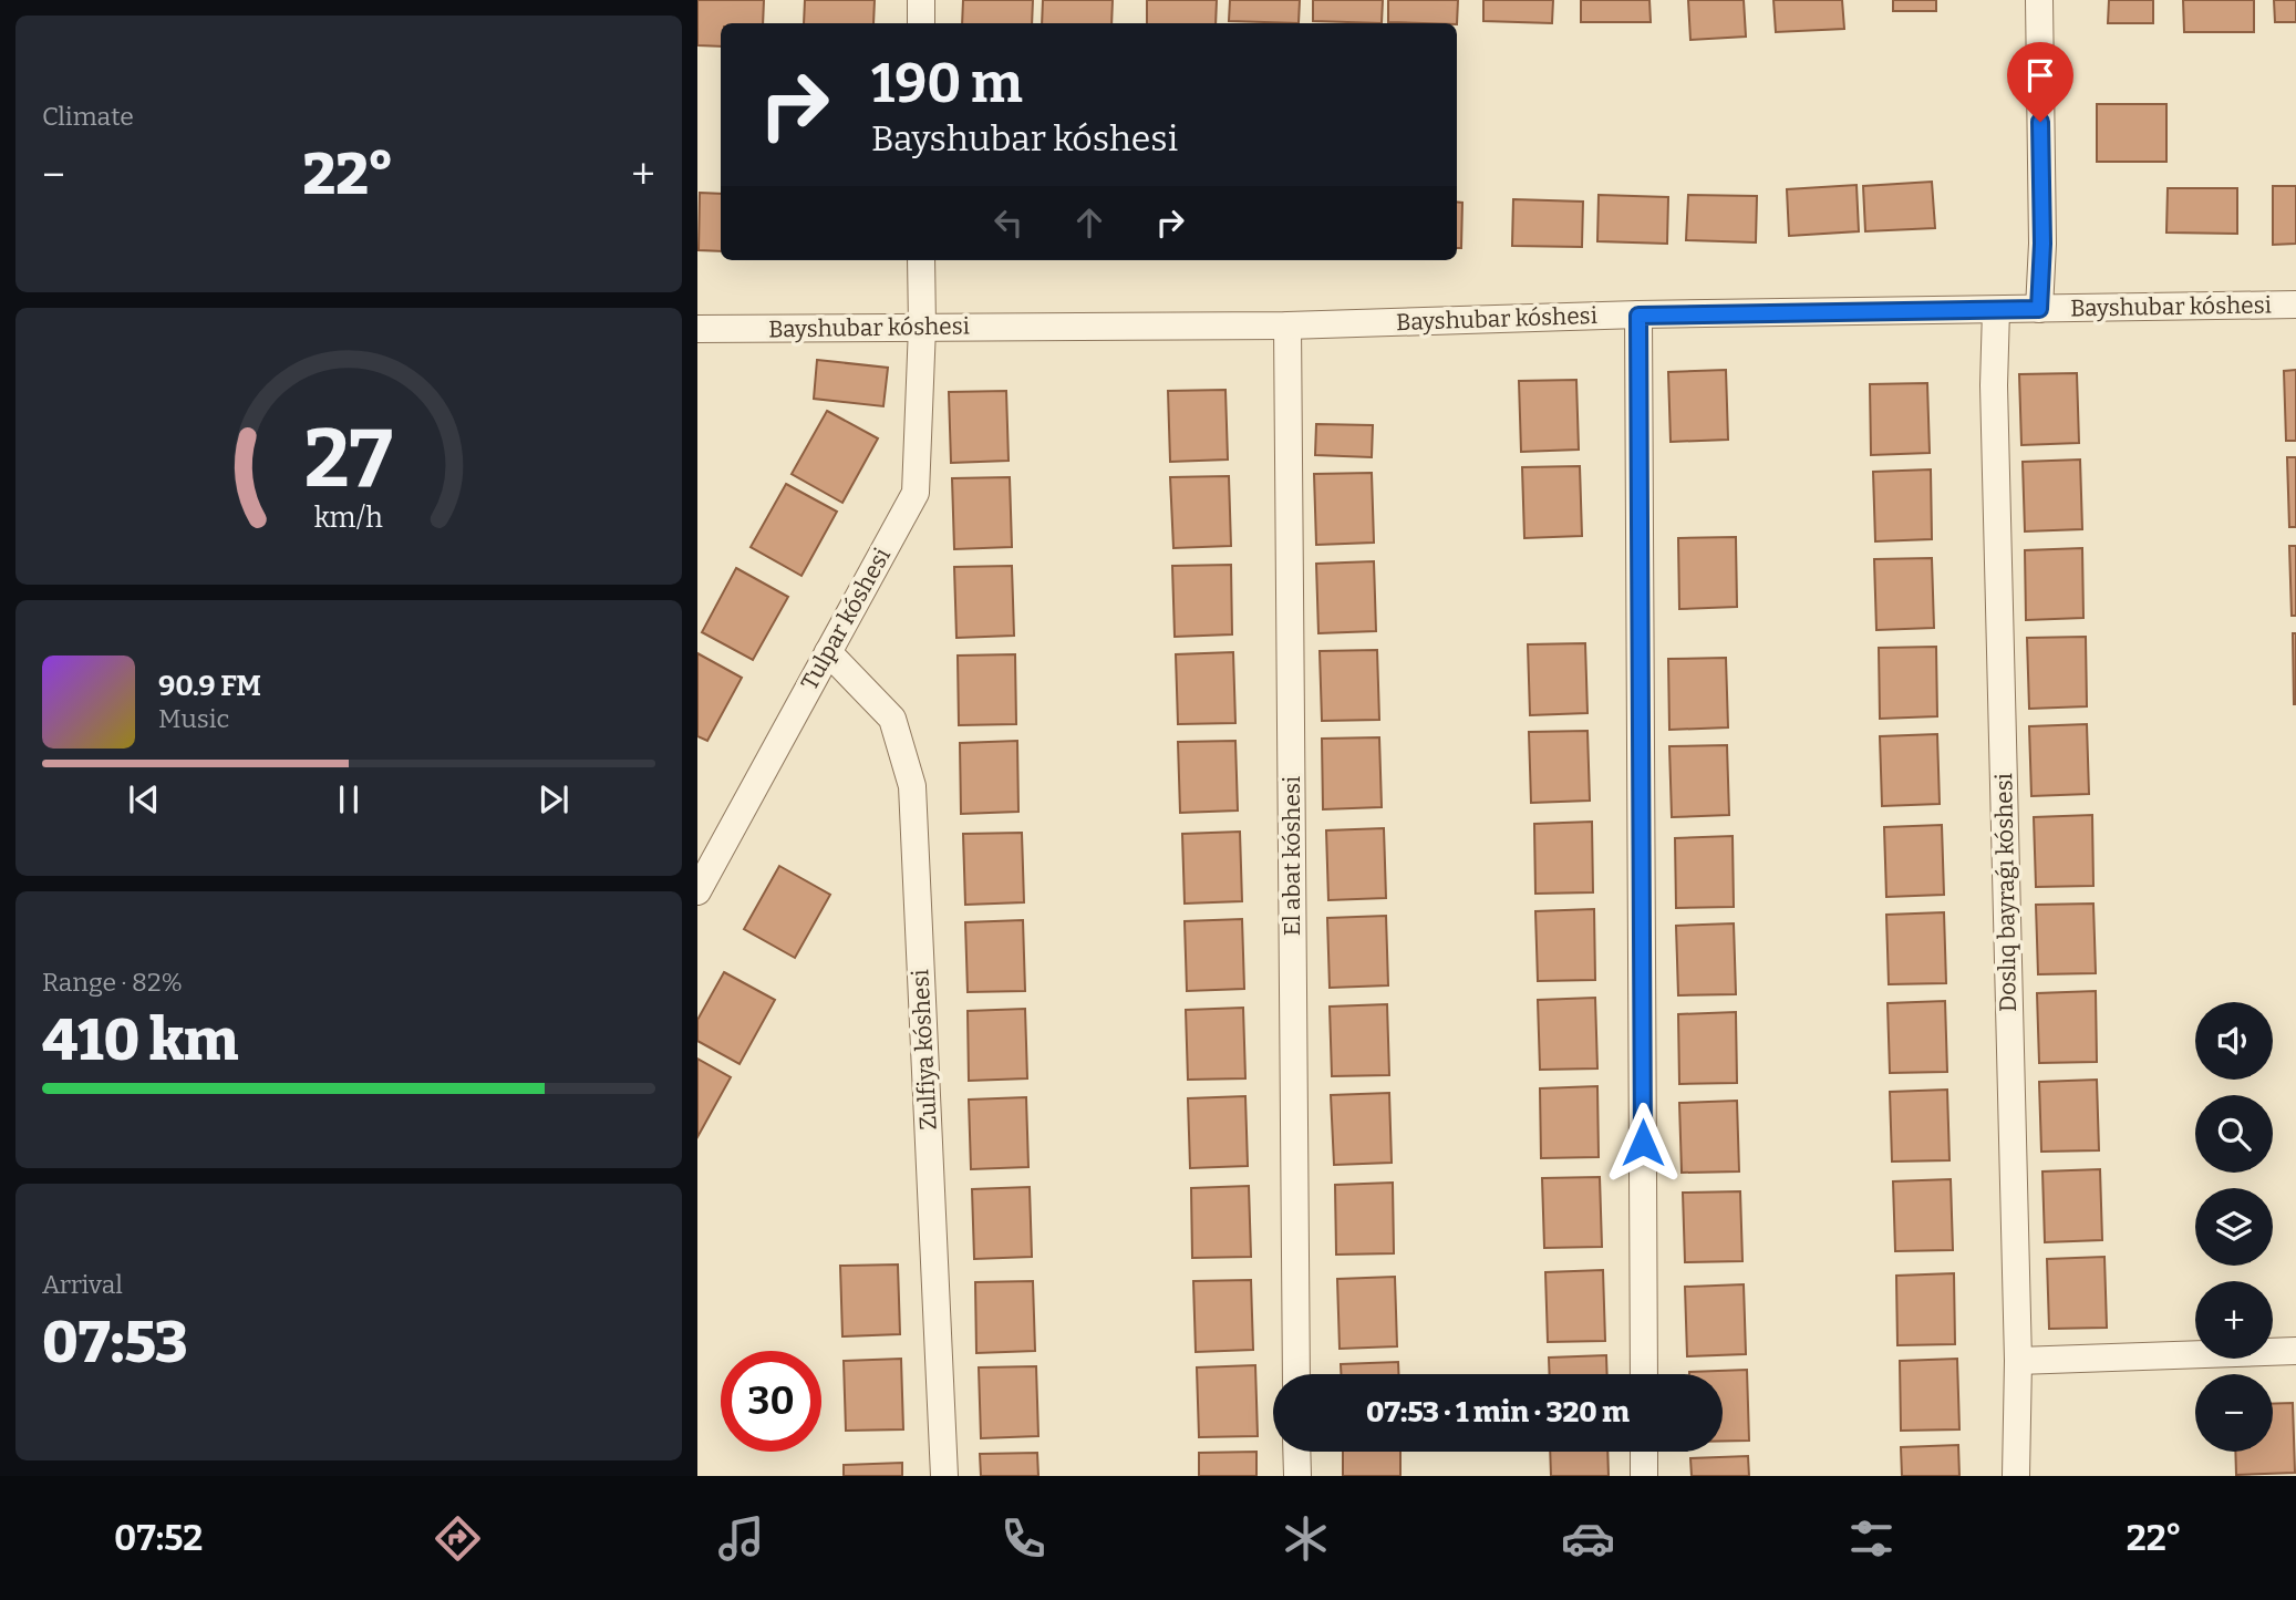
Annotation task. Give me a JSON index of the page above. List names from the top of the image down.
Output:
{
  "streets": {
    "street": [
      "Bayshubar kóshesi",
      "Tulpar kóshesi",
      "El abat kóshesi",
      "Doslıq bayraǵı kóshesi",
      "Zulfiya kóshesi"
    ]
  },
  "crossings": [
    ["Bayshubar kóshesi", "Tulpar kóshesi"],
    ["Bayshubar kóshesi", "El abat kóshesi"],
    ["Bayshubar kóshesi", "Doslıq bayraǵı kóshesi"],
    ["Tulpar kóshesi", "Zulfiya kóshesi"]
  ],
  "page": {
    "tile": [
      "Climate",
      ["Range · 82%", "410 km"],
      ["Arrival", "07:53"]
    ],
    "turn": ["190 m", "Bayshubar kóshesi"],
    "heat": ["−", "22°", "+"],
    "song": ["90.9 FM", "Music"],
    "map_buttons": ["+", "−"],
    "limit": "30",
    "trip": "07:53 · 1 min · 320 m",
    "tabs": ["07:52", "22°"],
    "gauge": ["27", "km/h"]
  }
}
